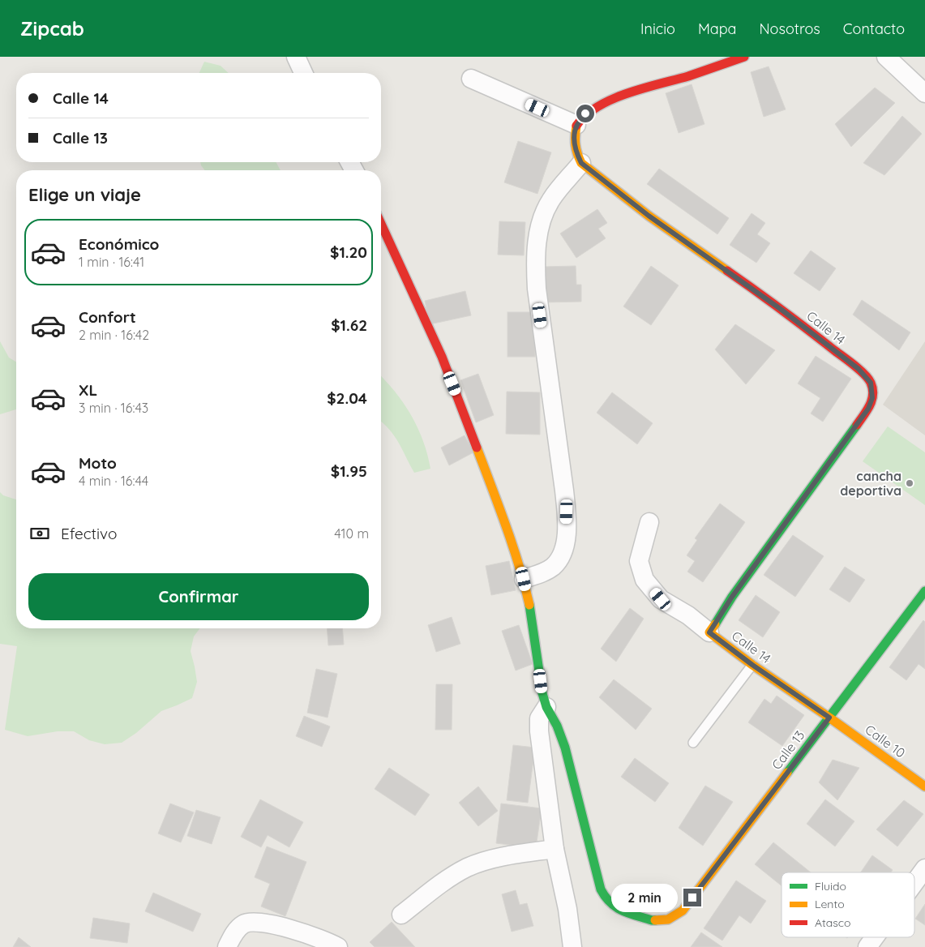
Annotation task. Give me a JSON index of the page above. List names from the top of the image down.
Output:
{
  "streets": {
    "street": ["Calle 14", "Calle 10", "Calle 13"]
  },
  "crossings": [
    ["Calle 14", "Calle 10"],
    ["Calle 14", "Calle 13"],
    ["Calle 10", "Calle 13"]
  ],
  "places": ["cancha deportiva"],
  "legend": ["Fluido", "Lento", "Atasco"],
  "page": {
    "header": "Zipcab",
    "nav": [
      "Inicio",
      "Mapa",
      "Nosotros",
      "Contacto"
    ],
    "banner": ["Calle 14", "Calle 13"],
    "heading": "Elige un viaje",
    "list": [
      {
        "name": "Económico",
        "note": "1 min · 16:41",
        "value": "$1.20"
      },
      {
        "name": "Confort",
        "note": "2 min · 16:42",
        "value": "$1.62"
      },
      {
        "name": "XL",
        "note": "3 min · 16:43",
        "value": "$2.04"
      },
      {
        "name": "Moto",
        "note": "4 min · 16:44",
        "value": "$1.95"
      }
    ],
    "pay": ["Efectivo", "410 m"],
    "buttons": "Confirmar",
    "bubble": "2 min"
  }
}
